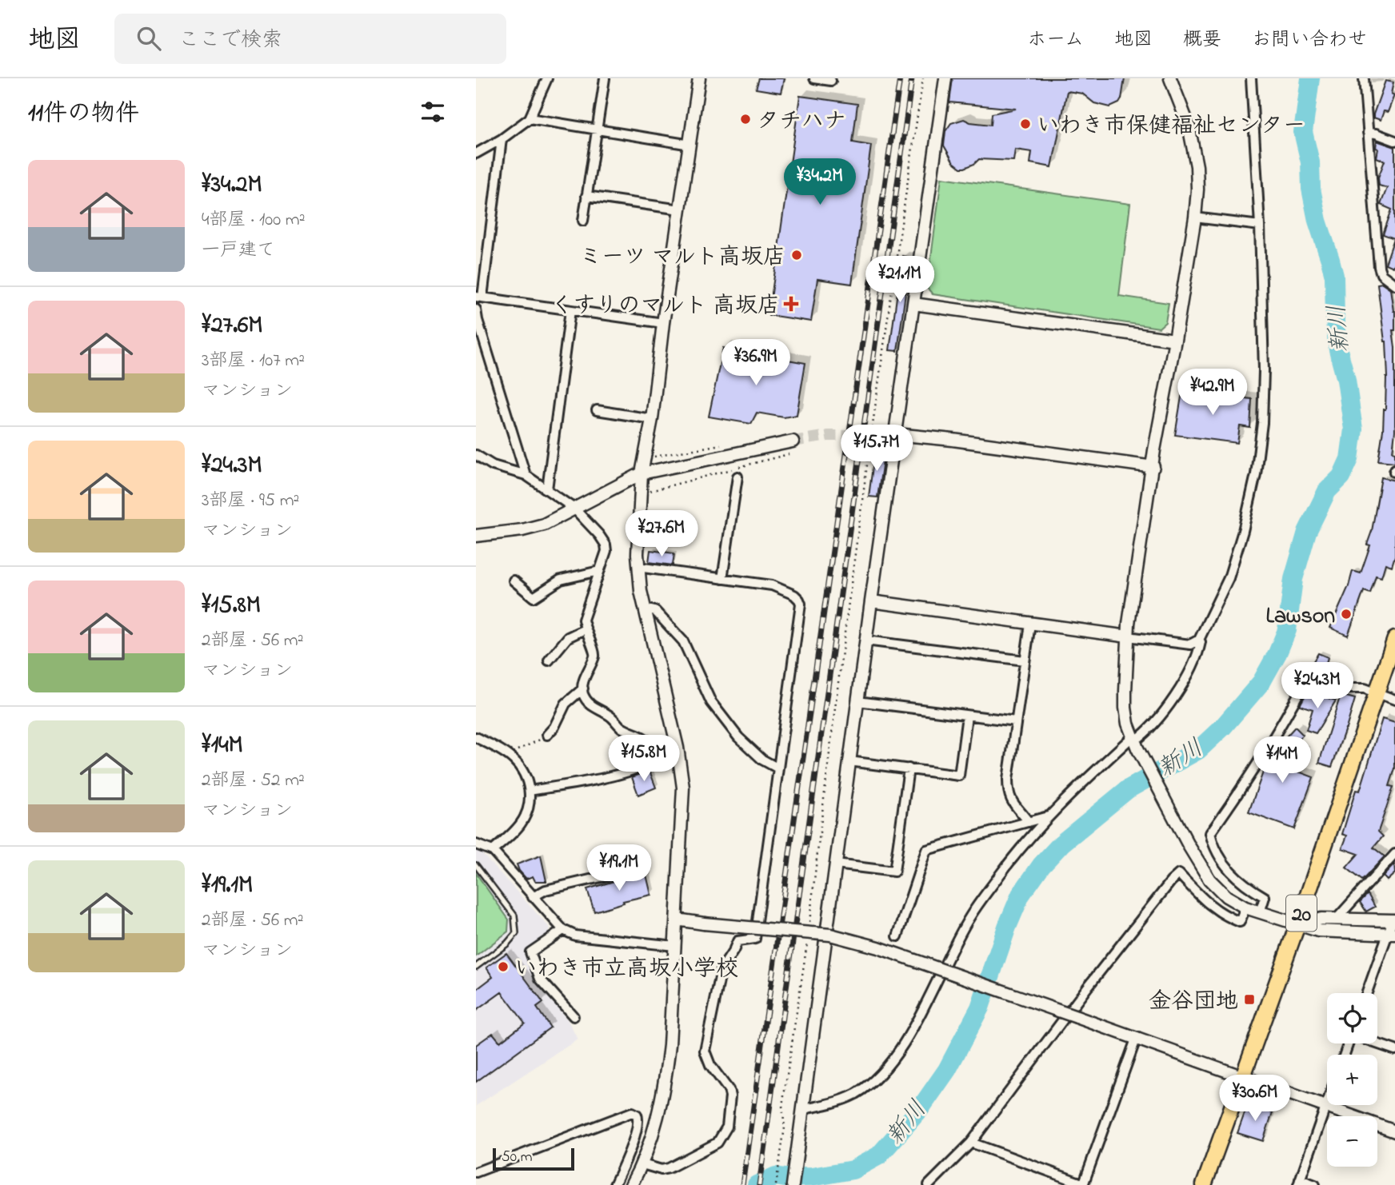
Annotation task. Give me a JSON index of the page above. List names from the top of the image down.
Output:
{
  "streets": {
    "main road": ["20"]
  },
  "water": ["新川"],
  "places": {
    "other": [
      "タチハナ",
      "いわき市保健福祉センター",
      "ミーツ マルト高坂店",
      "Lawson",
      "いわき市立高坂小学校"
    ],
    "health": ["くすりのマルト 高坂店"],
    "transit": ["金谷団地"]
  },
  "scale_bar": "50 m",
  "page": {
    "header": "地図",
    "search": "ここで検索",
    "nav": [
      "ホーム",
      "地図",
      "概要",
      "お問い合わせ"
    ],
    "heading": "11件の物件",
    "list": [
      {
        "name": "¥34.2M",
        "note": "4部屋 · 100 m² · 一戸建て"
      },
      {
        "name": "¥27.6M",
        "note": "3部屋 · 107 m² · マンション"
      },
      {
        "name": "¥24.3M",
        "note": "3部屋 · 95 m² · マンション"
      },
      {
        "name": "¥15.8M",
        "note": "2部屋 · 56 m² · マンション"
      },
      {
        "name": "¥14M",
        "note": "2部屋 · 52 m² · マンション"
      },
      {
        "name": "¥19.1M",
        "note": "2部屋 · 56 m² · マンション"
      }
    ],
    "price": [
      "¥34.2M",
      "¥21.1M",
      "¥36.9M",
      "¥42.9M",
      "¥15.7M",
      "¥27.6M",
      "¥24.3M",
      "¥15.8M",
      "¥14M",
      "¥19.1M",
      "¥30.6M"
    ],
    "map_buttons": ["+", "−"],
    "scale": "50 m"
  }
}
